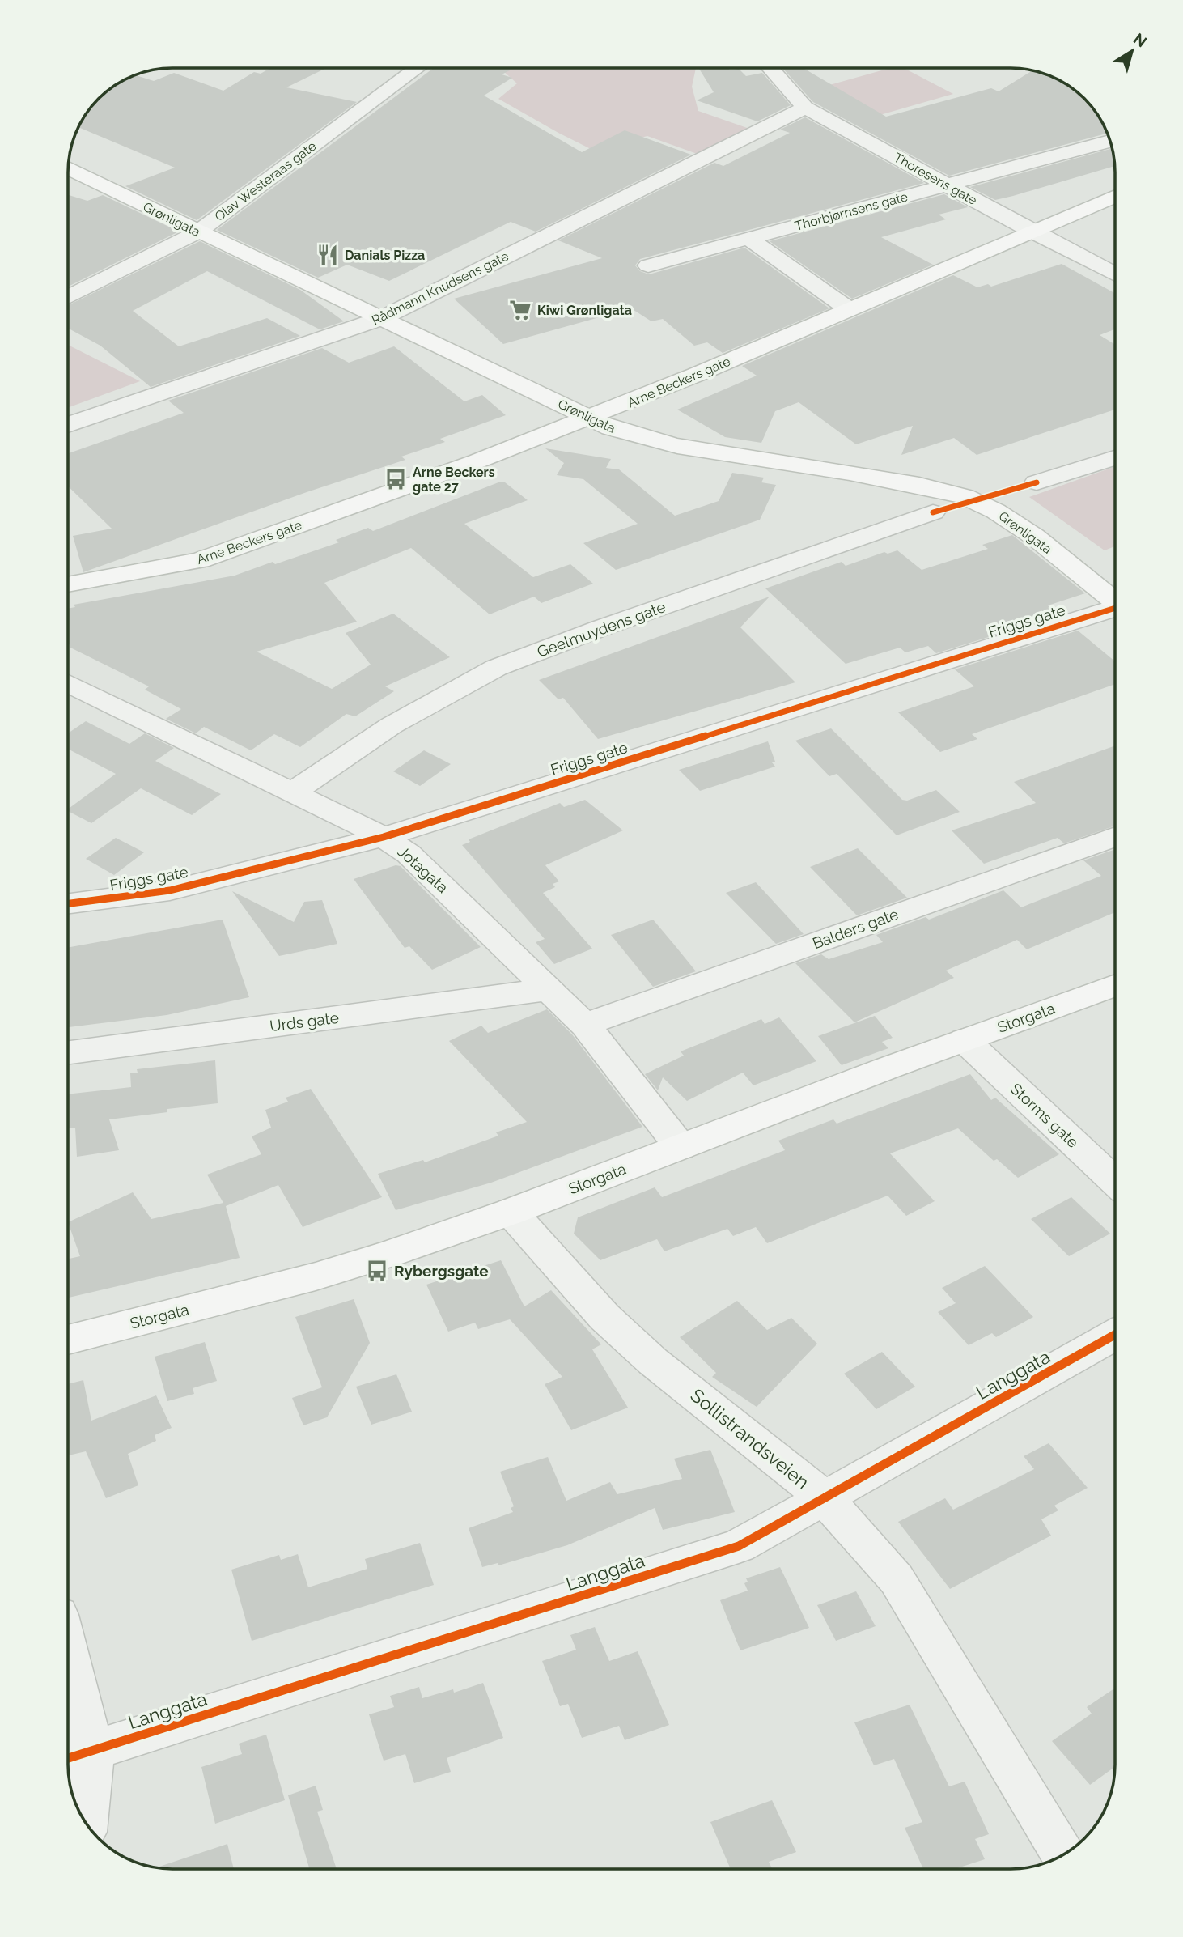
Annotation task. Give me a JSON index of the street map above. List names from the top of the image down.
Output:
{
  "streets": {
    "main road": ["Grønligata", "Arne Beckers gate", "Storgata"],
    "street": [
      "Thoresens gate",
      "Olav Westeraas gate",
      "Thorbjørnsens gate",
      "Rådmann Knudsens gate",
      "Friggs gate",
      "Geelmuydens gate",
      "Jotagata",
      "Balders gate",
      "Urds gate",
      "Storms gate",
      "Langgata",
      "Sollistrandsveien"
    ]
  },
  "crossings": [
    ["Thoresens gate", "Thorbjørnsens gate"],
    ["Thoresens gate", "Rådmann Knudsens gate"],
    ["Thoresens gate", "Arne Beckers gate"],
    ["Olav Westeraas gate", "Grønligata"],
    ["Grønligata", "Rådmann Knudsens gate"],
    ["Grønligata", "Arne Beckers gate"],
    ["Friggs gate", "Jotagata"],
    ["Geelmuydens gate", "Jotagata"],
    ["Jotagata", "Balders gate"],
    ["Jotagata", "Storgata"],
    ["Jotagata", "Urds gate"],
    ["Storgata", "Storms gate"],
    ["Storgata", "Sollistrandsveien"],
    ["Langgata", "Sollistrandsveien"]
  ],
  "places": {
    "restaurant": ["Danials Pizza"],
    "supermarket": ["Kiwi Grønligata"],
    "bus stop": ["Arne Beckers gate 27", "Rybergsgate"]
  },
  "north": "top right"
}
